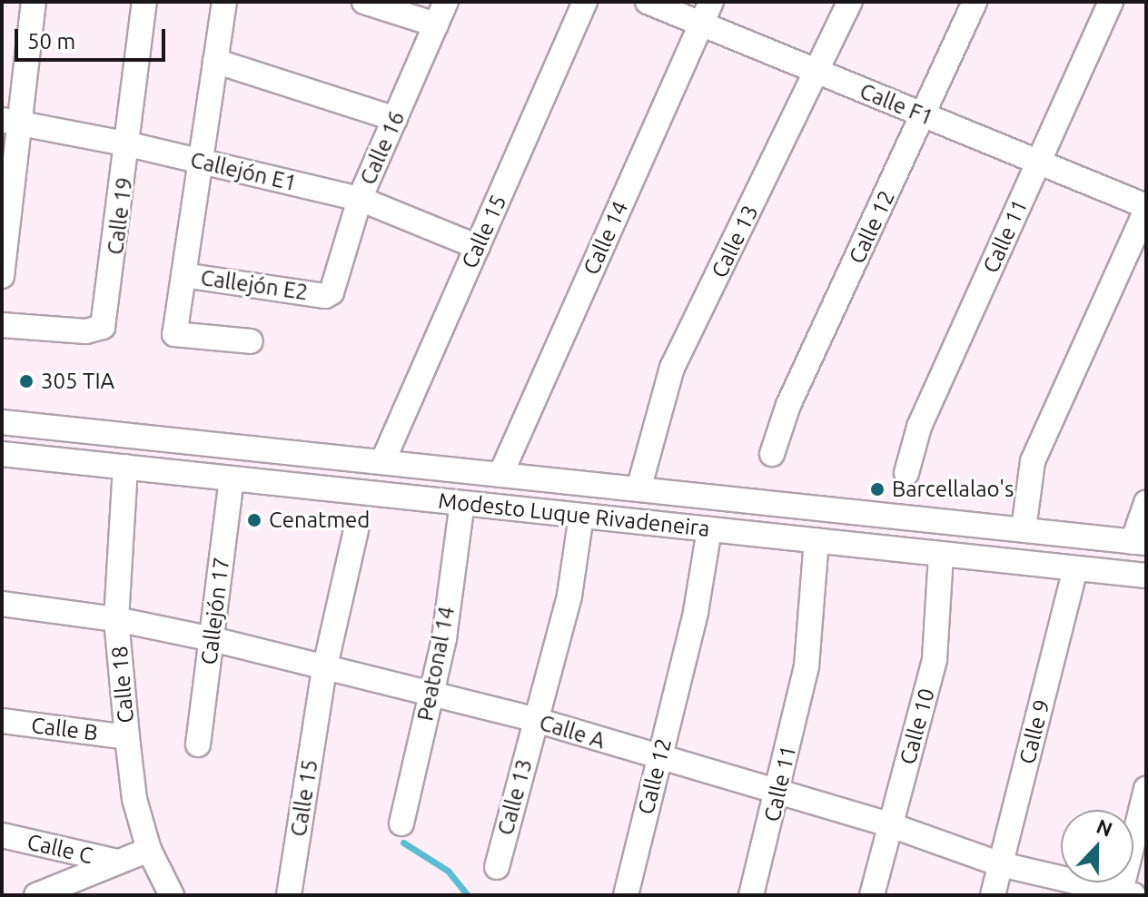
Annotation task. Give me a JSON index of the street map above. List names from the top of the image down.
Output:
{
  "streets": {
    "street": [
      "Calle F1",
      "Calle 16",
      "Callejón E1",
      "Calle 19",
      "Calle 12",
      "Calle 15",
      "Calle 11",
      "Calle 14",
      "Calle 13",
      "Callejón E2",
      "Modesto Luque Rivadeneira",
      "Callejón 17",
      "Peatonal 14",
      "Calle 18",
      "Calle 10",
      "Calle B",
      "Calle A",
      "Calle 9",
      "Calle C"
    ]
  },
  "crossings": [
    ["Calle F1", "Calle 12"],
    ["Calle F1", "Calle 11"],
    ["Calle F1", "Calle 14"],
    ["Calle F1", "Calle 13"],
    ["Calle 16", "Callejón E1"],
    ["Calle 16", "Callejón E2"],
    ["Callejón E1", "Calle 19"],
    ["Callejón E1", "Calle 15"],
    ["Calle 12", "Modesto Luque Rivadeneira"],
    ["Calle 12", "Calle A"],
    ["Calle 15", "Modesto Luque Rivadeneira"],
    ["Calle 15", "Calle A"],
    ["Calle 11", "Modesto Luque Rivadeneira"],
    ["Calle 11", "Calle A"],
    ["Calle 14", "Modesto Luque Rivadeneira"],
    ["Calle 13", "Modesto Luque Rivadeneira"],
    ["Calle 13", "Calle A"],
    ["Modesto Luque Rivadeneira", "Callejón 17"],
    ["Modesto Luque Rivadeneira", "Peatonal 14"],
    ["Modesto Luque Rivadeneira", "Calle 18"],
    ["Modesto Luque Rivadeneira", "Calle 10"],
    ["Modesto Luque Rivadeneira", "Calle 9"],
    ["Callejón 17", "Calle A"],
    ["Peatonal 14", "Calle A"],
    ["Calle 18", "Calle B"],
    ["Calle 18", "Calle A"],
    ["Calle 10", "Calle A"],
    ["Calle A", "Calle 9"]
  ],
  "places": ["305 TIA", "Barcellalao's", "Cenatmed"],
  "scale_bar": "50 m",
  "north": "top"
}
